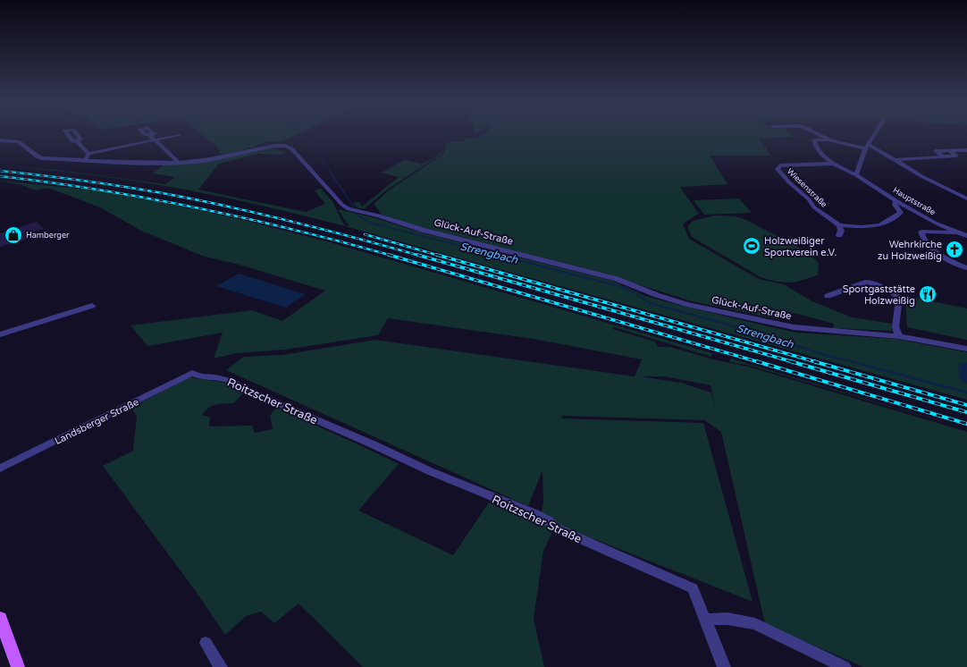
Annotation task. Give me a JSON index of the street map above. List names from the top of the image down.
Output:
{
  "streets": {
    "street": [
      "Wiesenstraße",
      "Hauptstraße",
      "Glück-Auf-Straße",
      "Roitzscher Straße",
      "Landsberger Straße"
    ]
  },
  "crossings": [
    ["Wiesenstraße", "Hauptstraße"],
    ["Roitzscher Straße", "Landsberger Straße"]
  ],
  "water": ["Strengbach"],
  "places": {
    "shop": ["Hamberger"],
    "sports": ["Holzweißiger Sportverein e.V."],
    "church": ["Wehrkirche zu Holzweißig"],
    "restaurant": ["Sportgaststätte Holzweißig"]
  }
}
